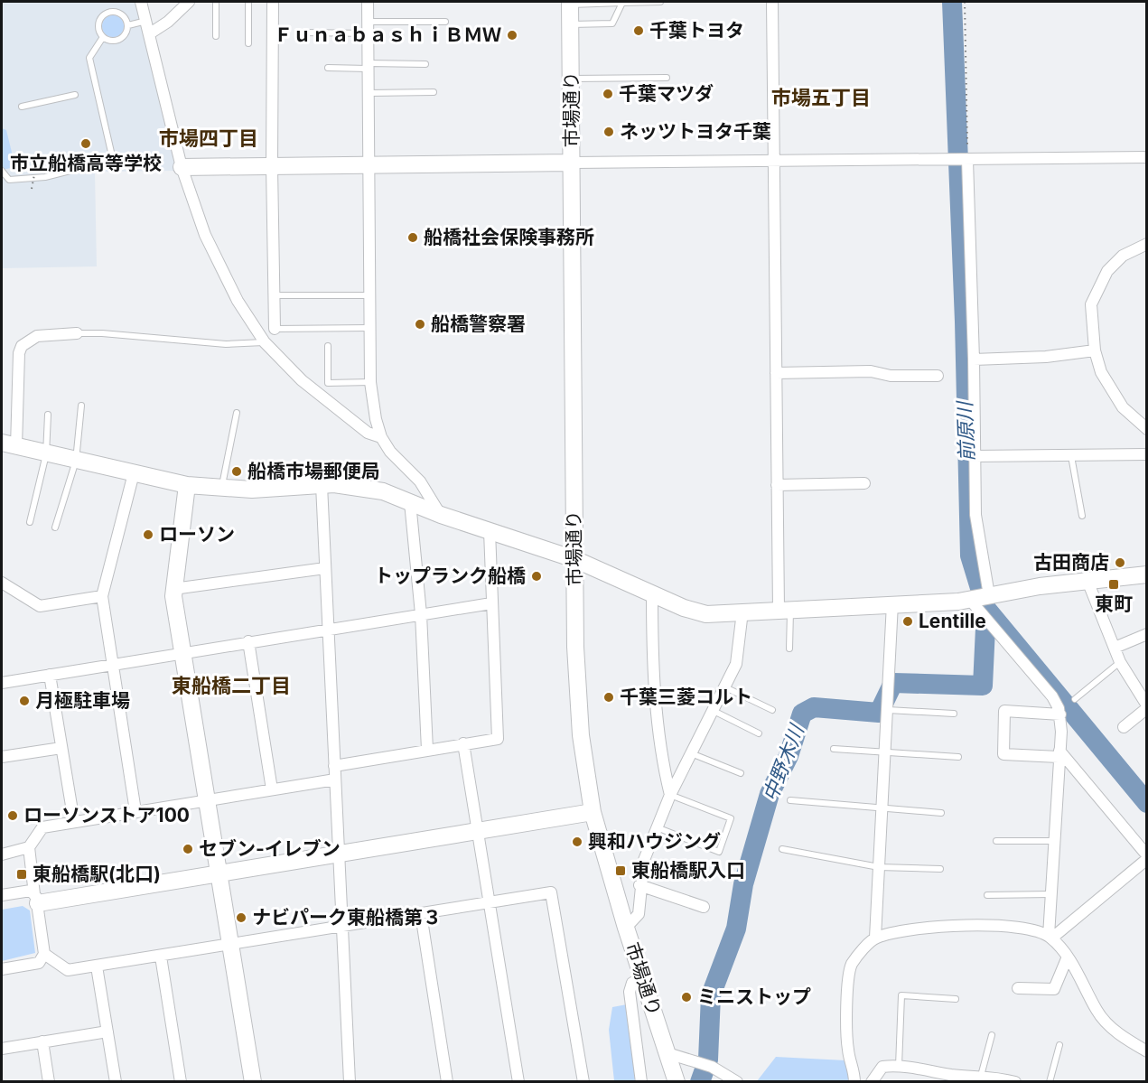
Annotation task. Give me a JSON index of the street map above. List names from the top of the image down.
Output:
{
  "streets": {
    "street": ["市場通り"]
  },
  "districts": ["市場五丁目", "市場四丁目", "東船橋二丁目"],
  "water": ["前原川", "中野木川"],
  "places": {
    "other": [
      "千葉トヨタ",
      "ＦｕｎａｂａｓｈｉＢＭＷ",
      "千葉マツダ",
      "ネッツトヨタ千葉",
      "市立船橋高等学校",
      "船橋社会保険事務所",
      "船橋警察署",
      "船橋市場郵便局",
      "ローソン",
      "古田商店",
      "トップランク船橋",
      "Lentille",
      "千葉三菱コルト",
      "月極駐車場",
      "ローソンストア100",
      "興和ハウジング",
      "セブン-イレブン",
      "ナビパーク東船橋第３",
      "ミニストップ"
    ],
    "transit": ["東町", "東船橋駅入口", "東船橋駅(北口)"]
  }
}
